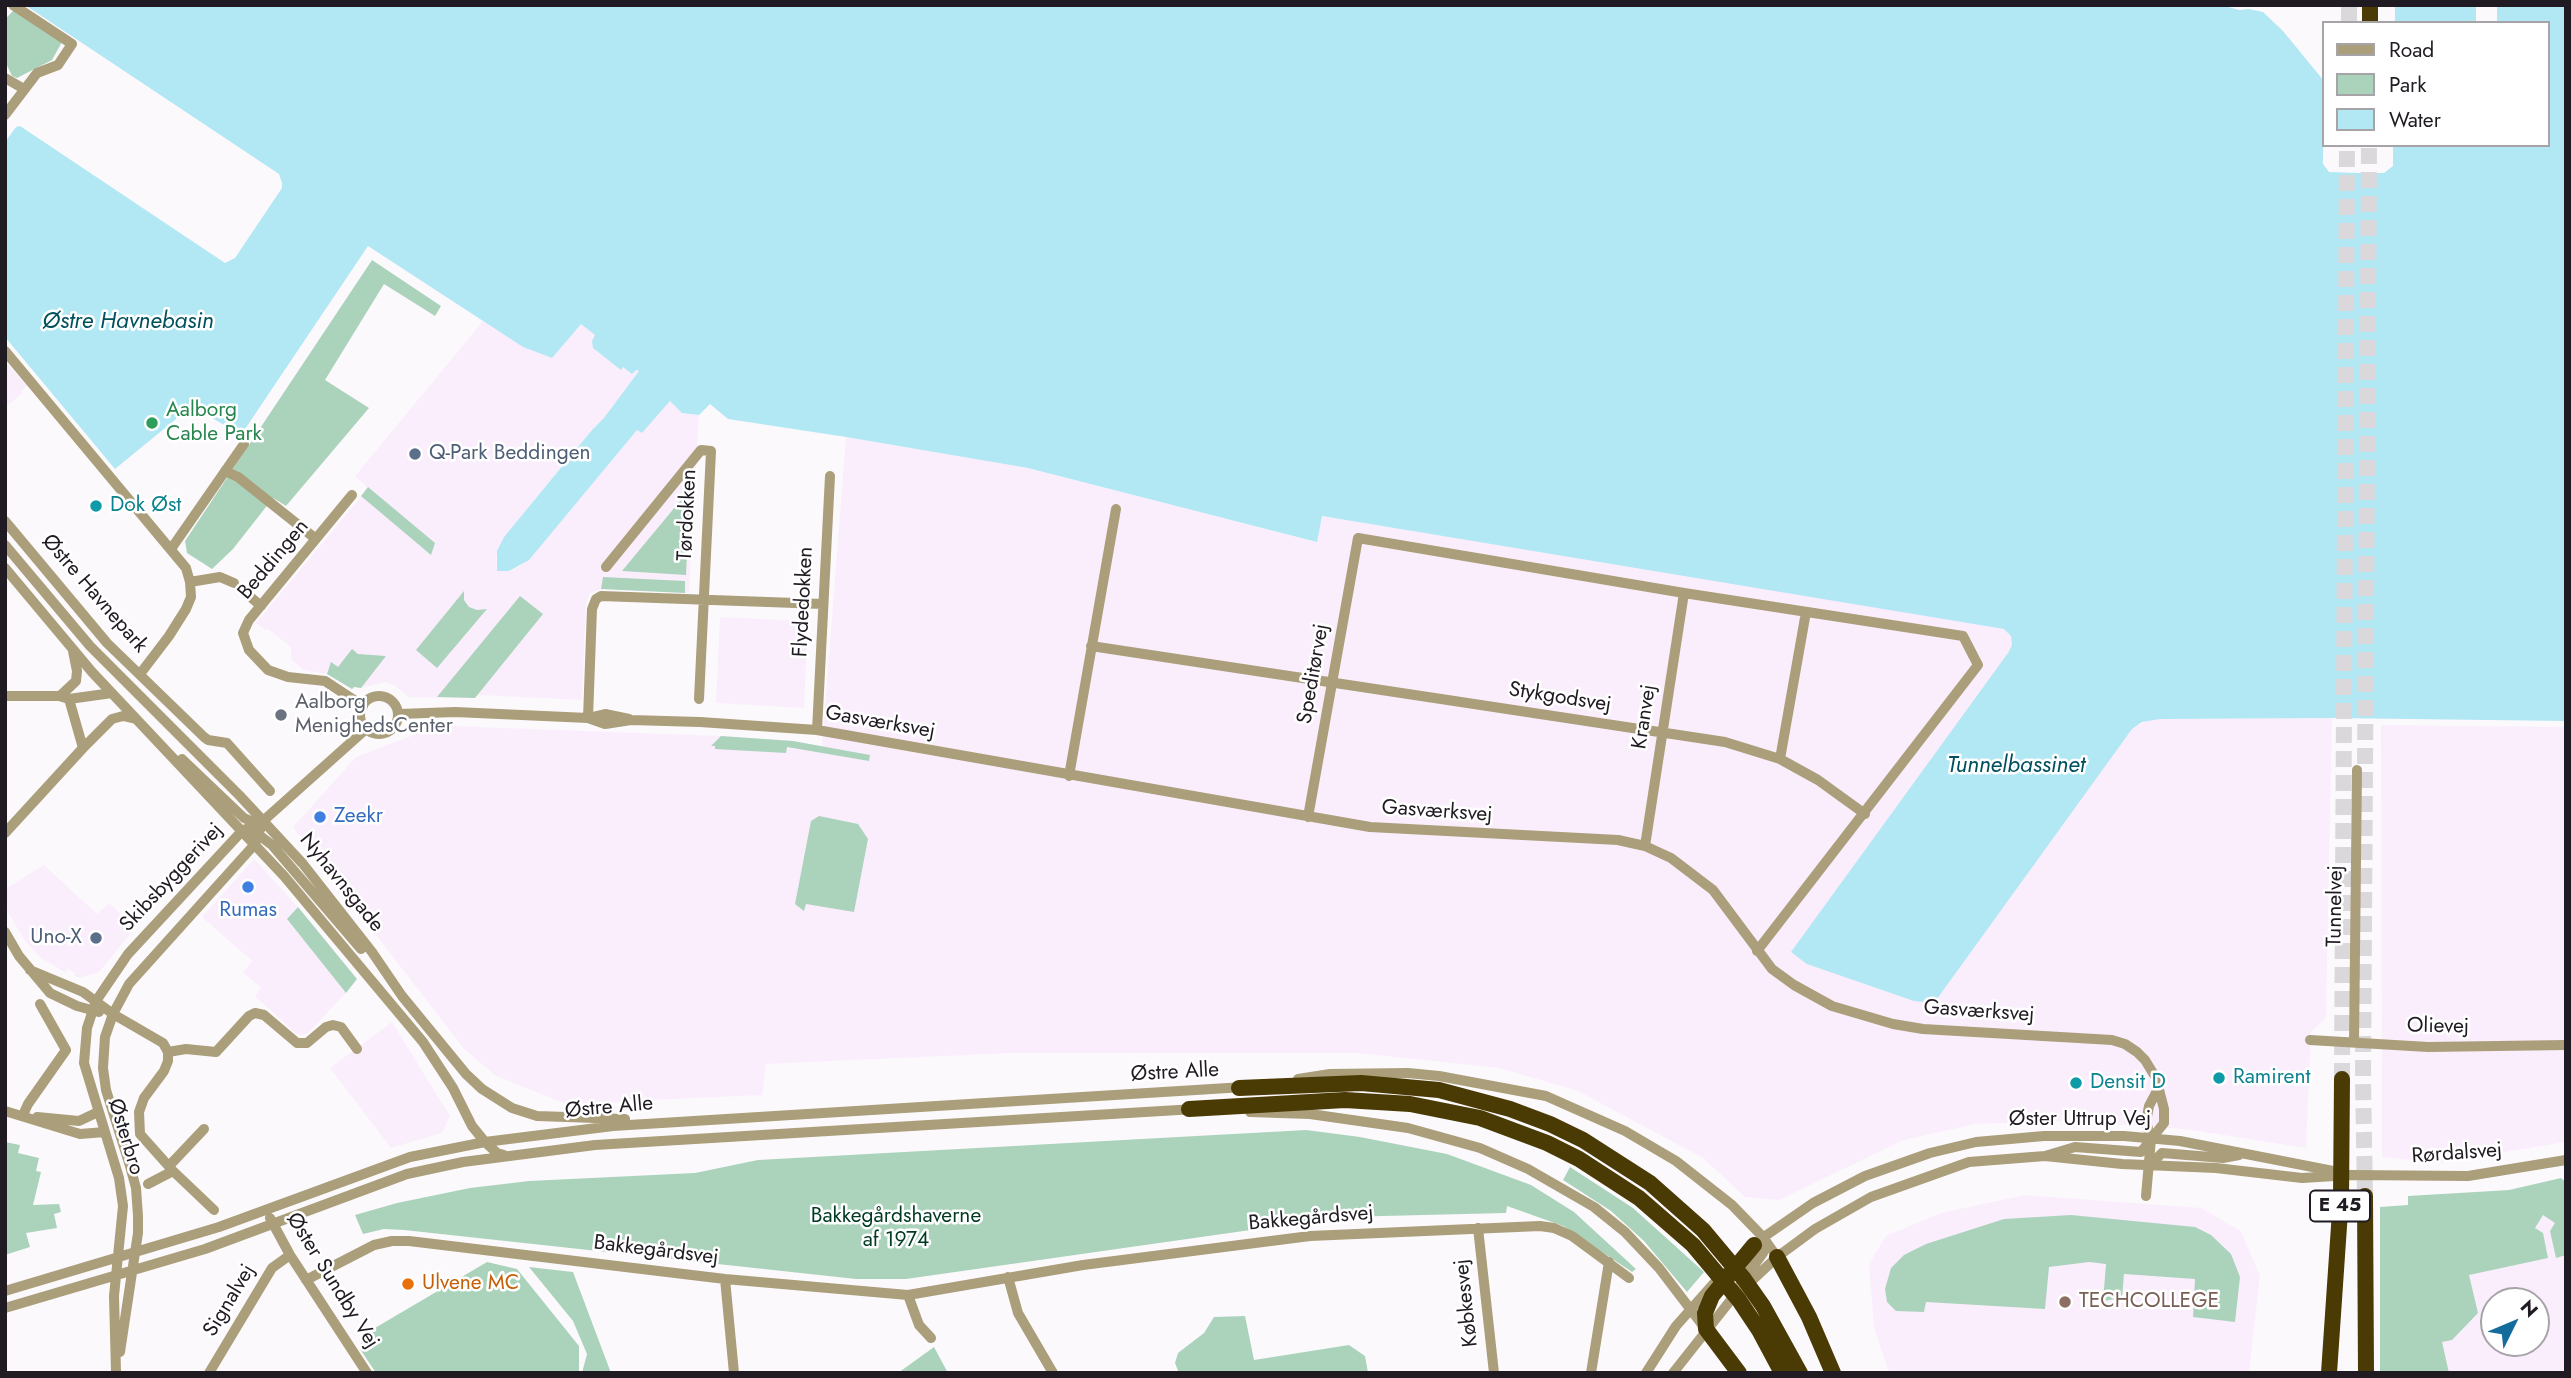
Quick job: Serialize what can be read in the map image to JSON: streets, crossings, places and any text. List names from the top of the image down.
{
  "streets": {
    "highway": ["E 45"],
    "street": [
      "Tørdokken",
      "Beddingen",
      "Østre Havnepark",
      "Flydedokken",
      "Speditørvej",
      "Stykgodsvej",
      "Kranvej",
      "Gasværksvej",
      "Skibsbyggerivej",
      "Nyhavnsgade",
      "Tunnelvej",
      "Olievej",
      "Østre Alle",
      "Øster Uttrup Vej",
      "Østerbro",
      "Rørdalsvej",
      "Bakkegårdsvej",
      "Øster Sundby Vej",
      "Signalvej",
      "Købkesvej"
    ]
  },
  "crossings": [
    ["Beddingen", "Gasværksvej"],
    ["Flydedokken", "Gasværksvej"],
    ["Speditørvej", "Stykgodsvej"],
    ["Speditørvej", "Kranvej"],
    ["Speditørvej", "Gasværksvej"],
    ["Stykgodsvej", "Kranvej"],
    ["Kranvej", "Gasværksvej"],
    ["Gasværksvej", "Øster Uttrup Vej"],
    ["Skibsbyggerivej", "Nyhavnsgade"],
    ["Skibsbyggerivej", "Østerbro"],
    ["Nyhavnsgade", "Østre Alle"],
    ["Tunnelvej", "Olievej"],
    ["Østre Alle", "Øster Uttrup Vej"],
    ["Østre Alle", "Østerbro"],
    ["Østre Alle", "Øster Sundby Vej"],
    ["Øster Uttrup Vej", "Rørdalsvej"],
    ["Bakkegårdsvej", "Øster Sundby Vej"],
    ["Bakkegårdsvej", "Købkesvej"],
    ["Øster Sundby Vej", "Signalvej"]
  ],
  "water": ["Østre Havnebasin", "Tunnelbassinet"],
  "parks": ["Bakkegårdshaverne af 1974"],
  "places": [
    "Aalborg Cable Park",
    "Q-Park Beddingen",
    "Dok Øst",
    "Aalborg MenighedsCenter",
    "Zeekr",
    "Rumas",
    "Uno-X",
    "Ramirent",
    "Densit D",
    "Ulvene MC",
    "TECHCOLLEGE"
  ],
  "legend": ["Road", "Park", "Water"],
  "north": "top right"
}
